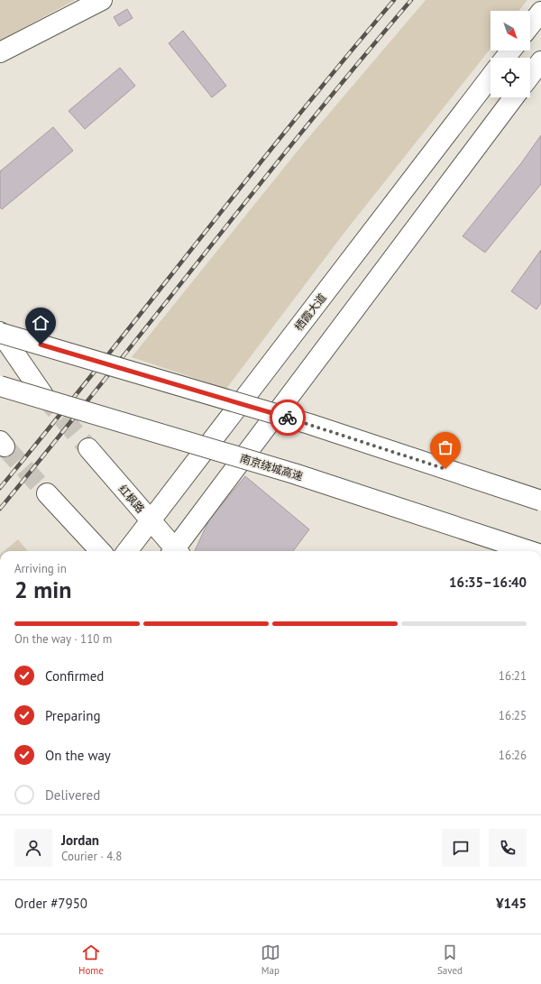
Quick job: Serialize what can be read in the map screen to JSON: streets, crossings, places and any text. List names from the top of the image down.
{
  "streets": {
    "main road": ["栖霞大道", "南京绕城高速", "红枫路"]
  },
  "crossings": [
    ["栖霞大道", "红枫路"]
  ],
  "north": "bottom right",
  "page": {
    "heading": ["2 min", "Arriving in", "16:35–16:40"],
    "panel": [
      "Jordan",
      "Courier · 4.8",
      "Order #7950",
      "¥145"
    ],
    "bar": "On the way · 110 m",
    "list": [
      ["Confirmed", "16:21"],
      ["Preparing", "16:25"],
      ["On the way", "16:26"],
      "Delivered"
    ],
    "tabs": ["Home", "Map", "Saved"]
  }
}
